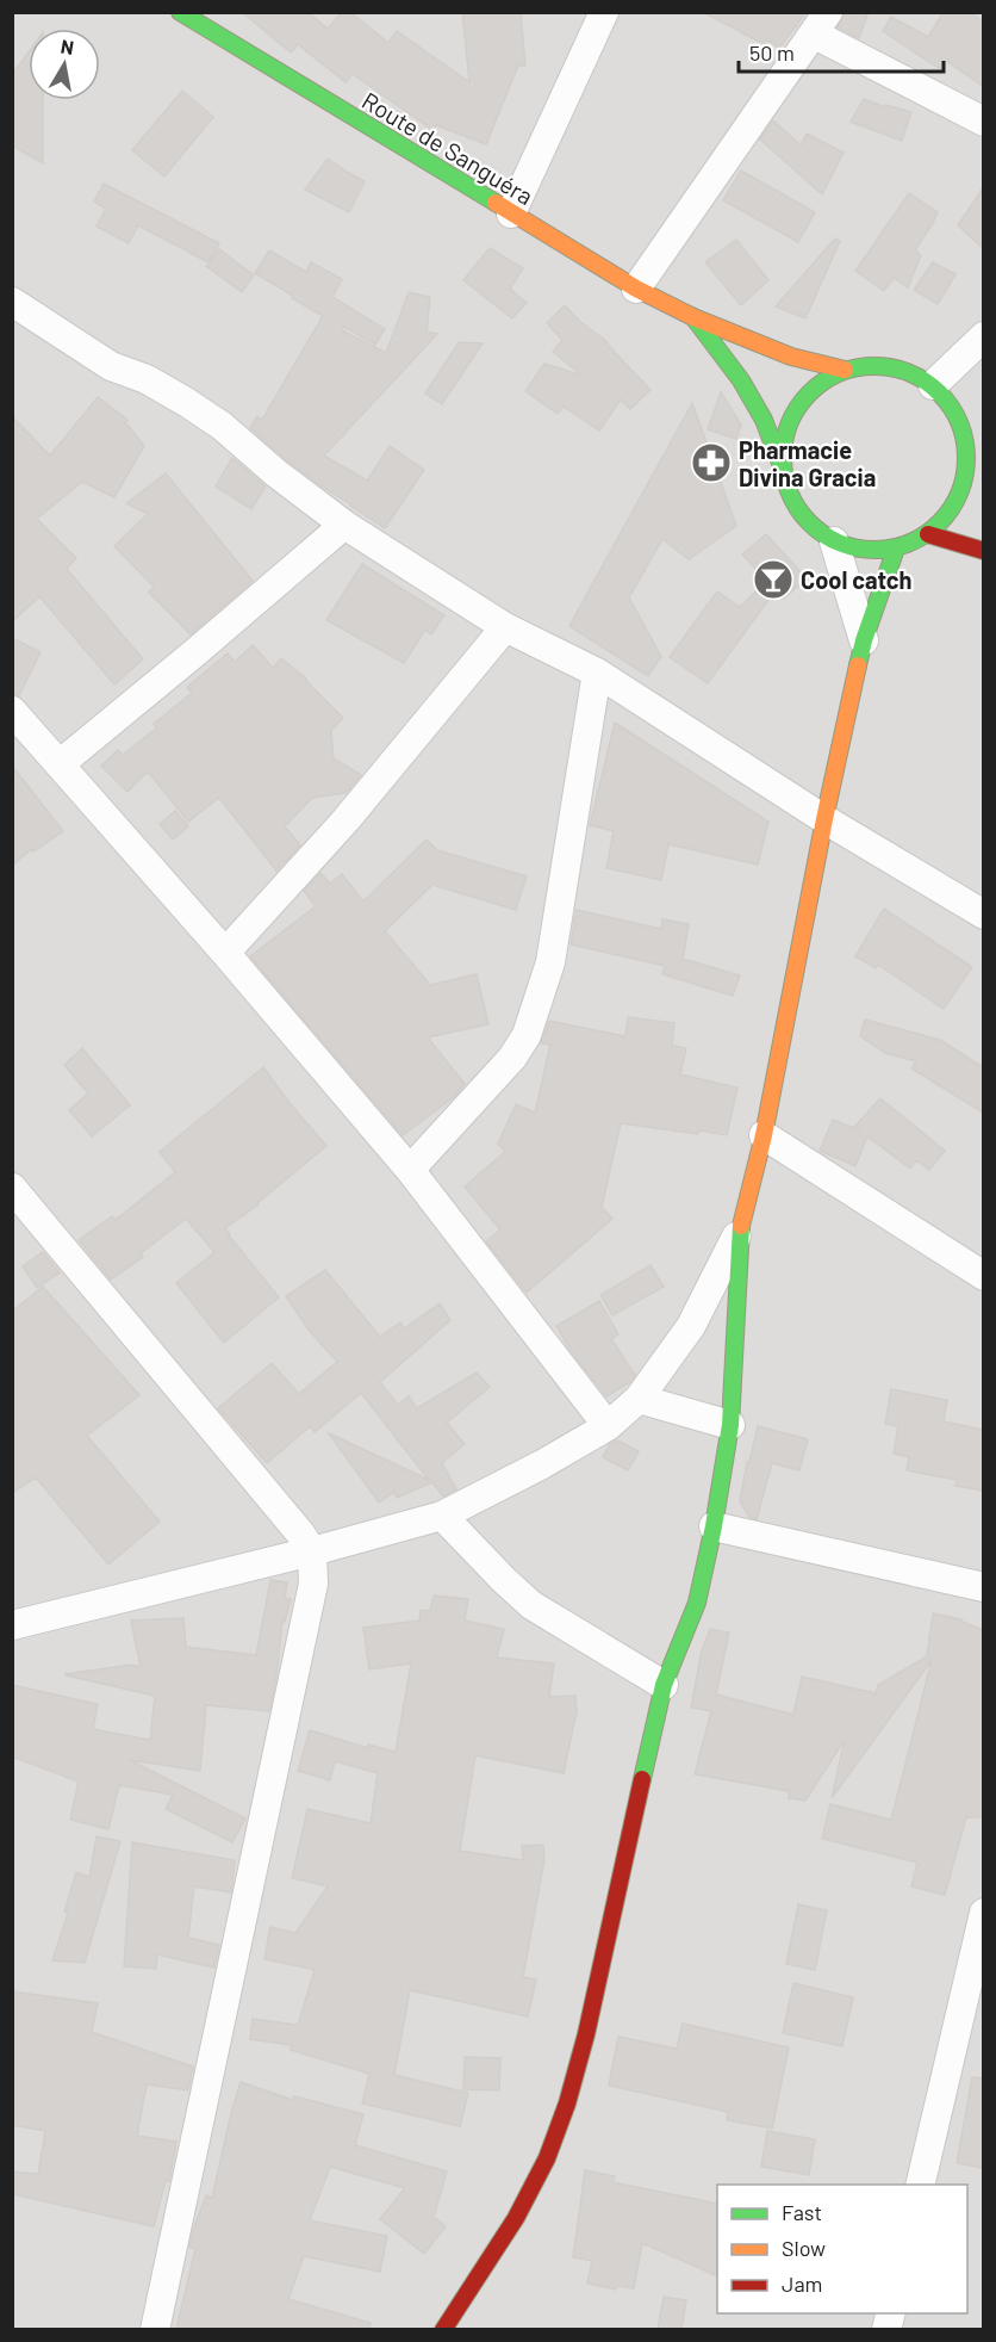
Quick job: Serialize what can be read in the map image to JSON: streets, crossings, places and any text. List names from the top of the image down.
{
  "streets": {
    "street": ["Route de Sanguéra"]
  },
  "places": {
    "pharmacy": ["Pharmacie Divina Gracia"],
    "bar": ["Cool catch"]
  },
  "legend": ["Fast", "Slow", "Jam"],
  "scale_bar": "50 m",
  "north": "top"
}
